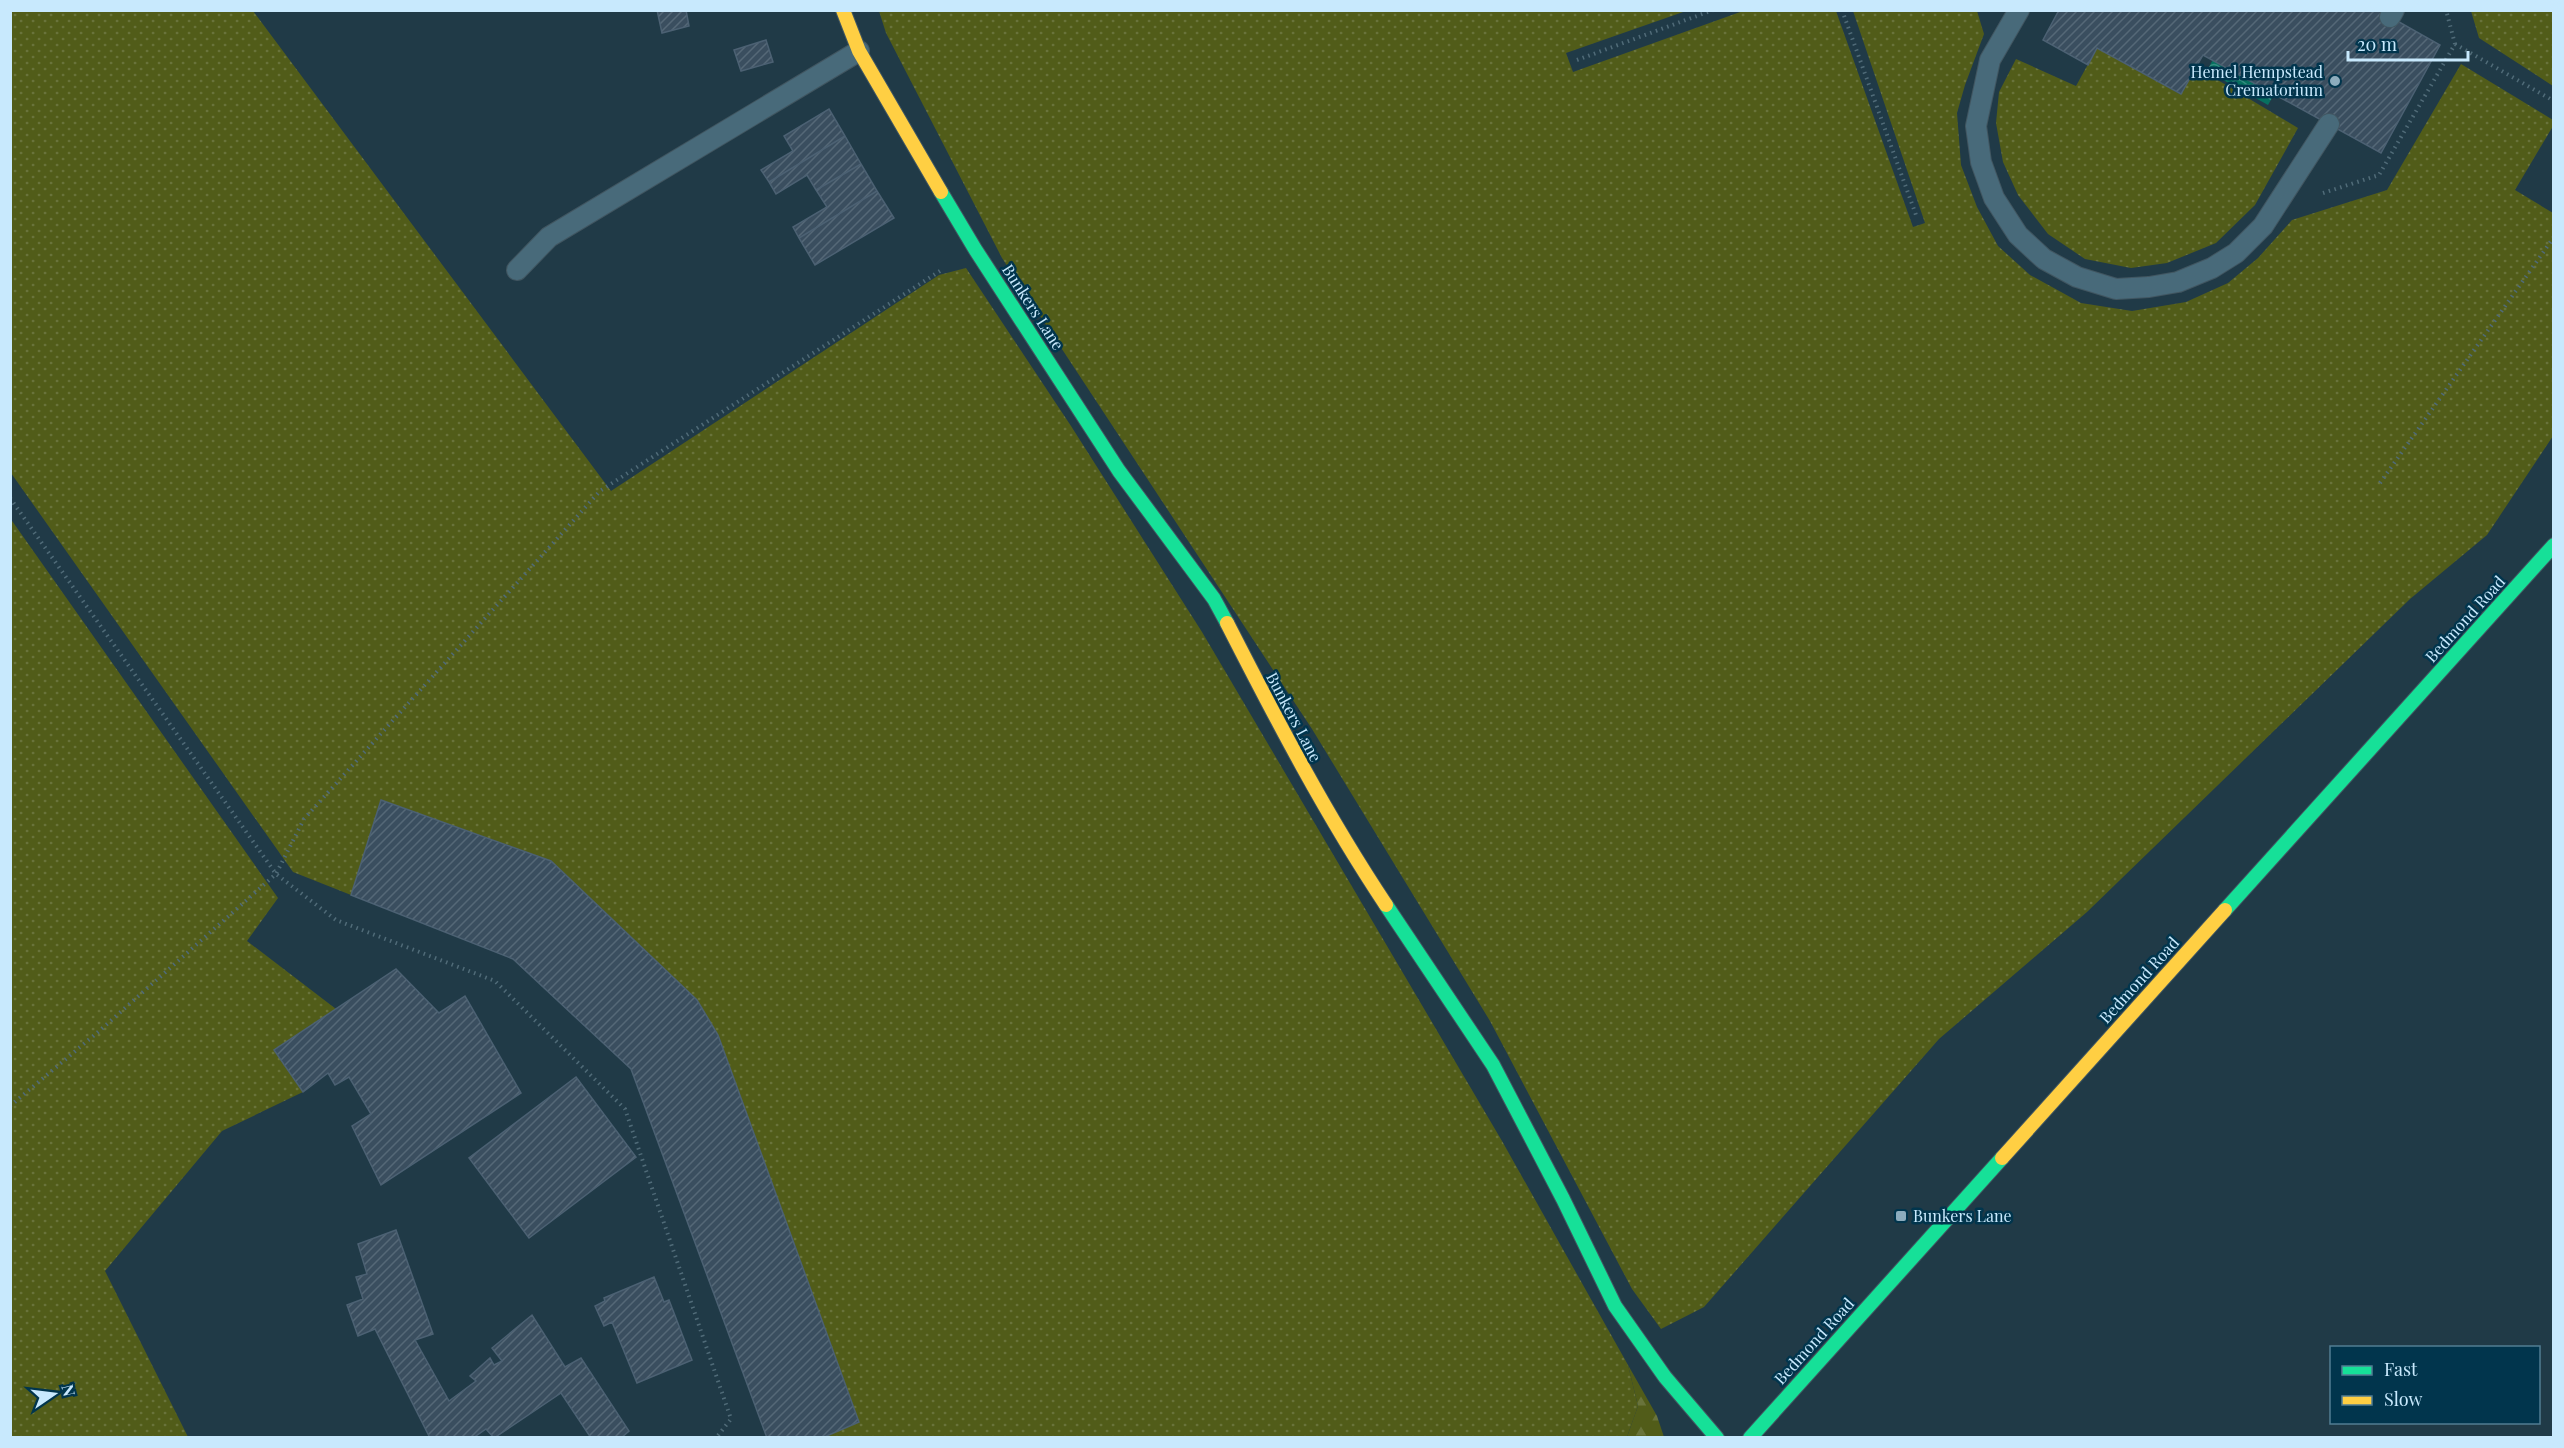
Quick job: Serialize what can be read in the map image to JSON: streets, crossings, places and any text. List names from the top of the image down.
{
  "streets": {
    "street": ["Bunkers Lane", "Bedmond Road"]
  },
  "places": {
    "other": ["Hemel Hempstead Crematorium"],
    "transit": ["Bunkers Lane"]
  },
  "legend": ["Fast", "Slow"],
  "scale_bar": "20 m",
  "north": "right"
}
